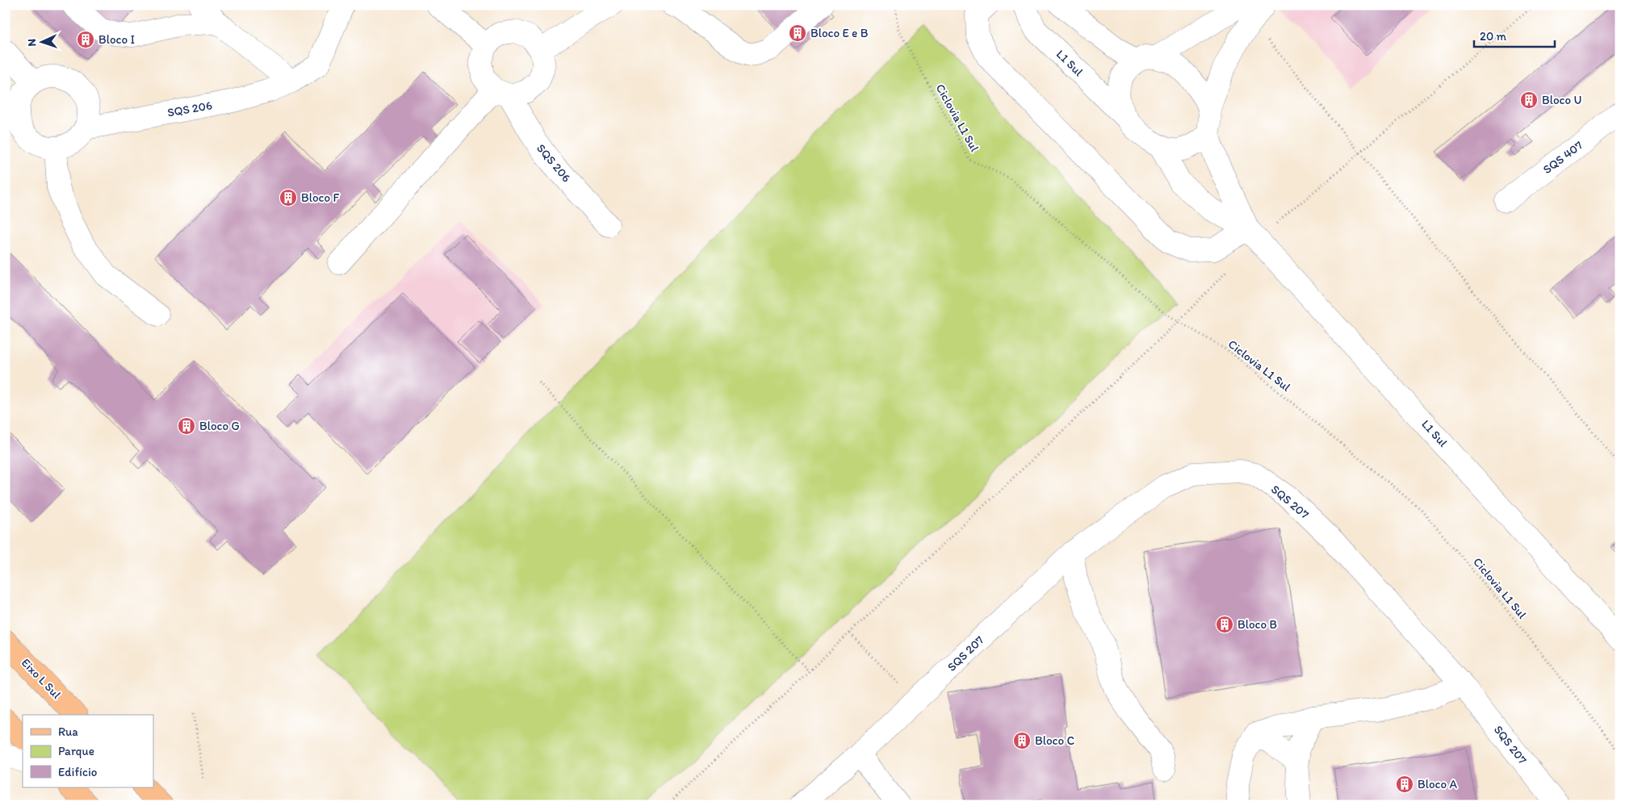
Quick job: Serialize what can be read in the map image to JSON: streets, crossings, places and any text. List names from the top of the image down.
{
  "streets": {
    "main road": ["Eixo L Sul"],
    "street": [
      "L1 Sul",
      "SQS 206",
      "SQS 407",
      "SQS 207"
    ],
    "path": ["Ciclovia L1 Sul"]
  },
  "places": {
    "building": [
      "Bloco E e B",
      "Bloco I",
      "Bloco U",
      "Bloco F",
      "Bloco G",
      "Bloco B",
      "Bloco C",
      "Bloco A"
    ]
  },
  "legend": ["Rua", "Parque", "Edifício"],
  "scale_bar": "20 m",
  "north": "left"
}
